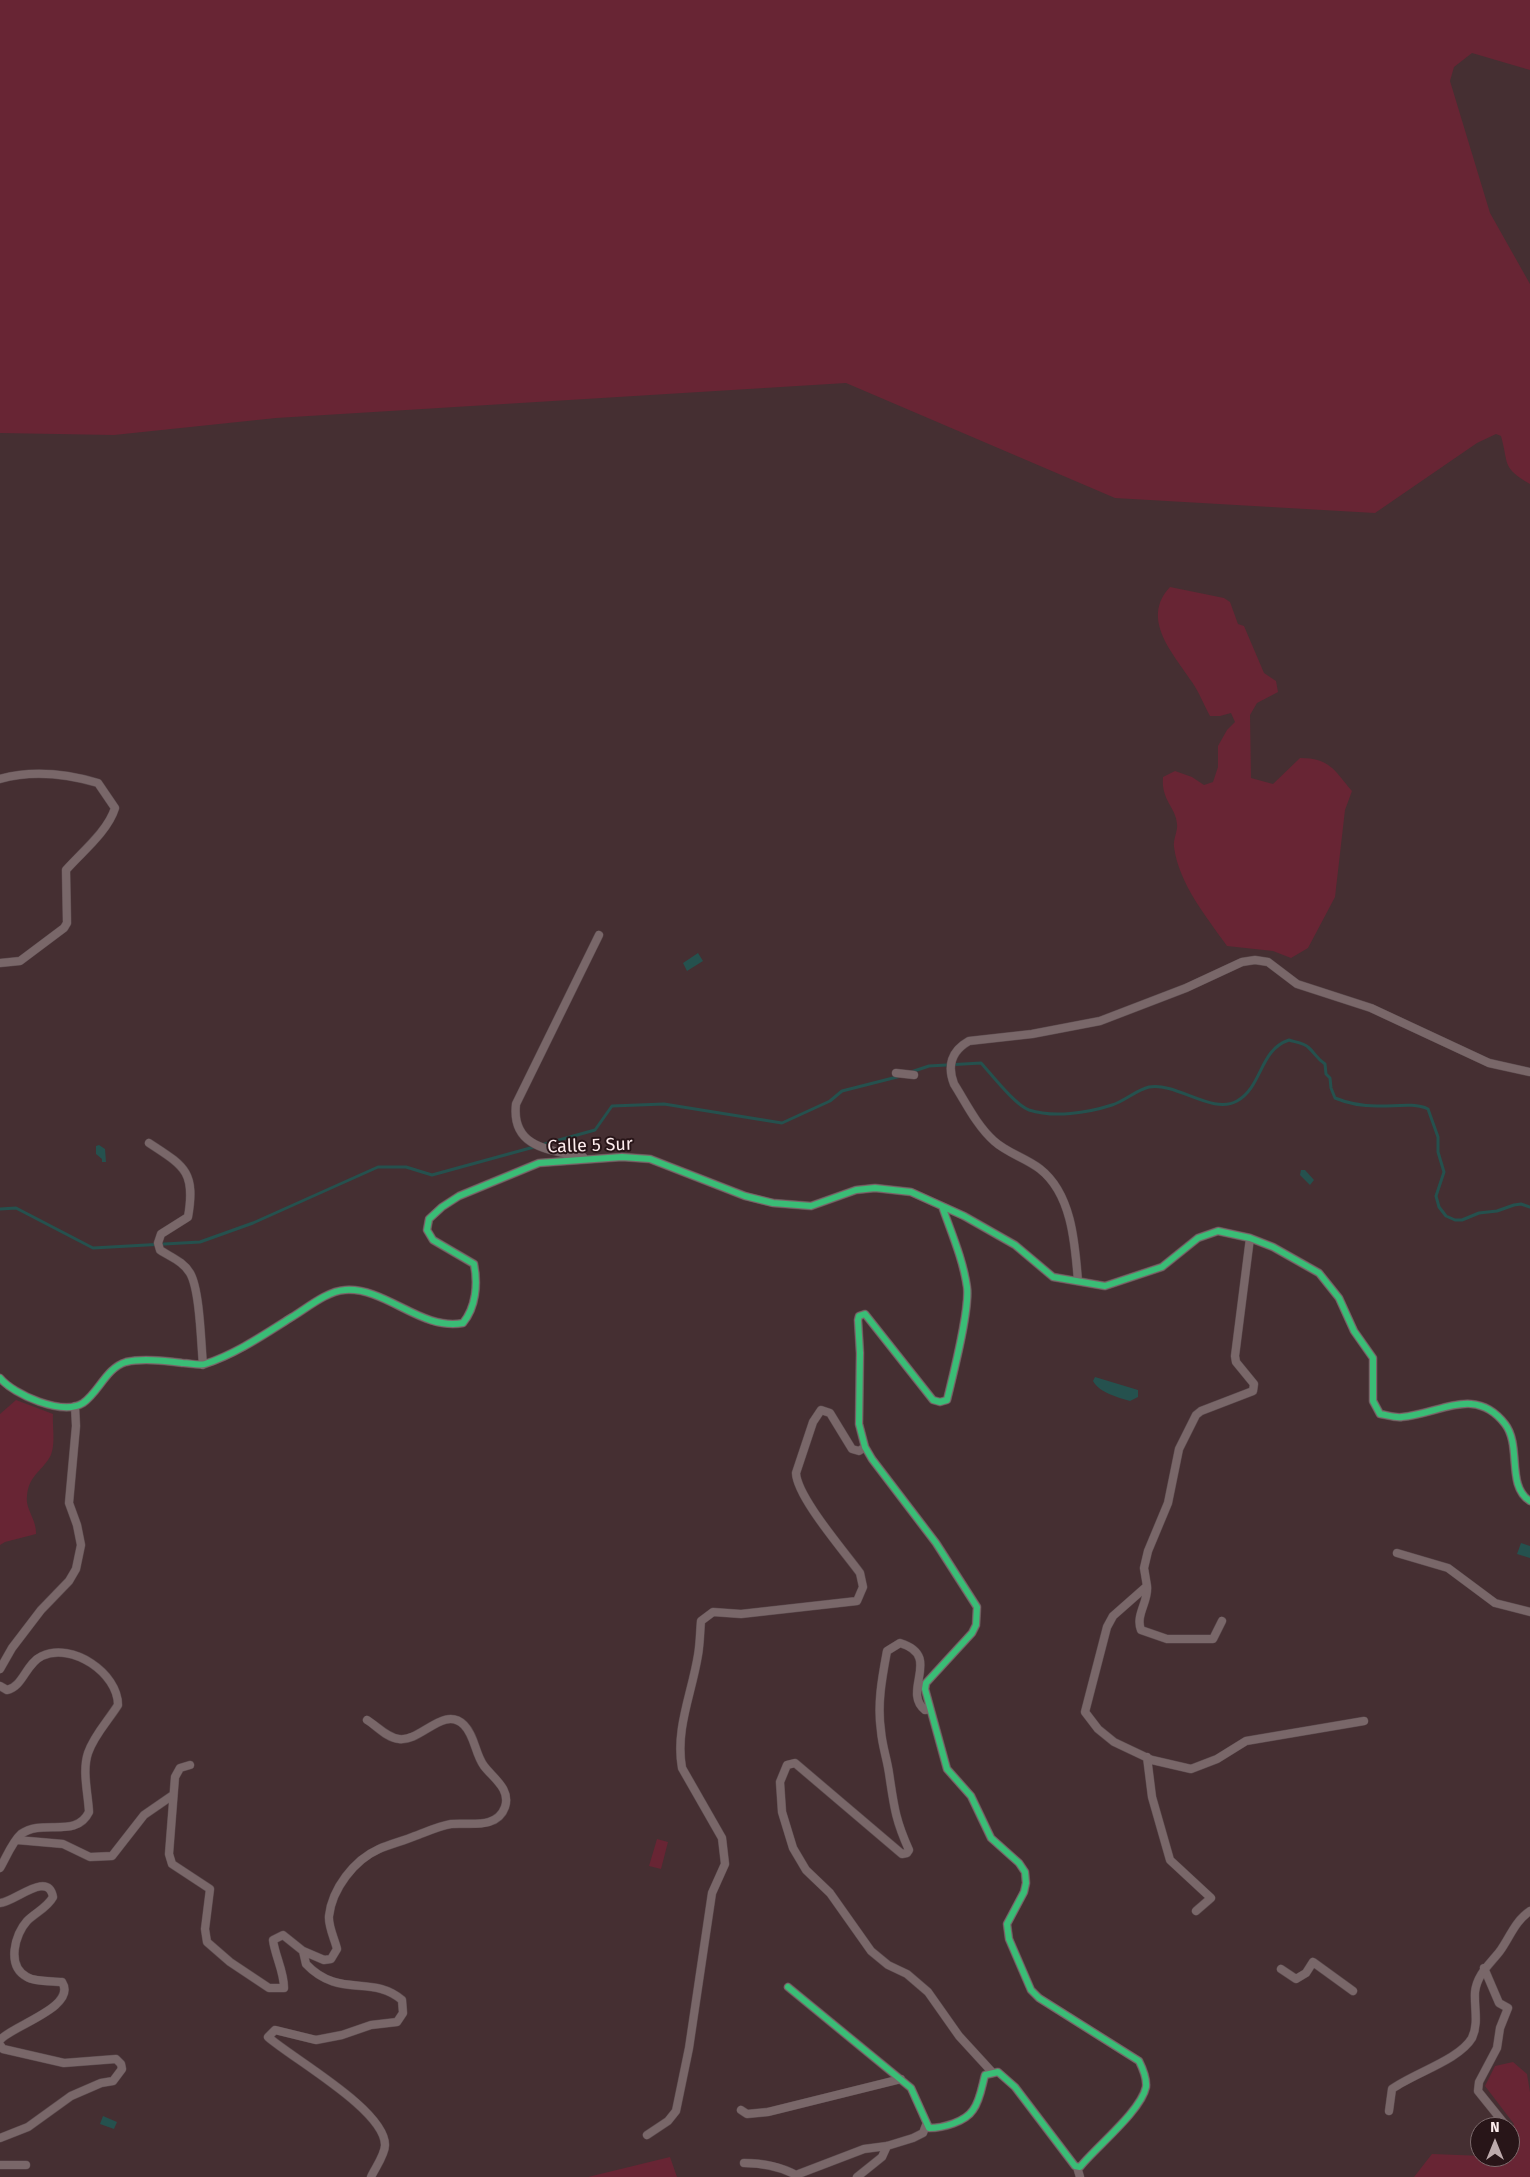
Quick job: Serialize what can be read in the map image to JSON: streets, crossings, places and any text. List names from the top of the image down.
{
  "streets": {
    "street": ["Calle 5 Sur"]
  },
  "north": "top"
}
